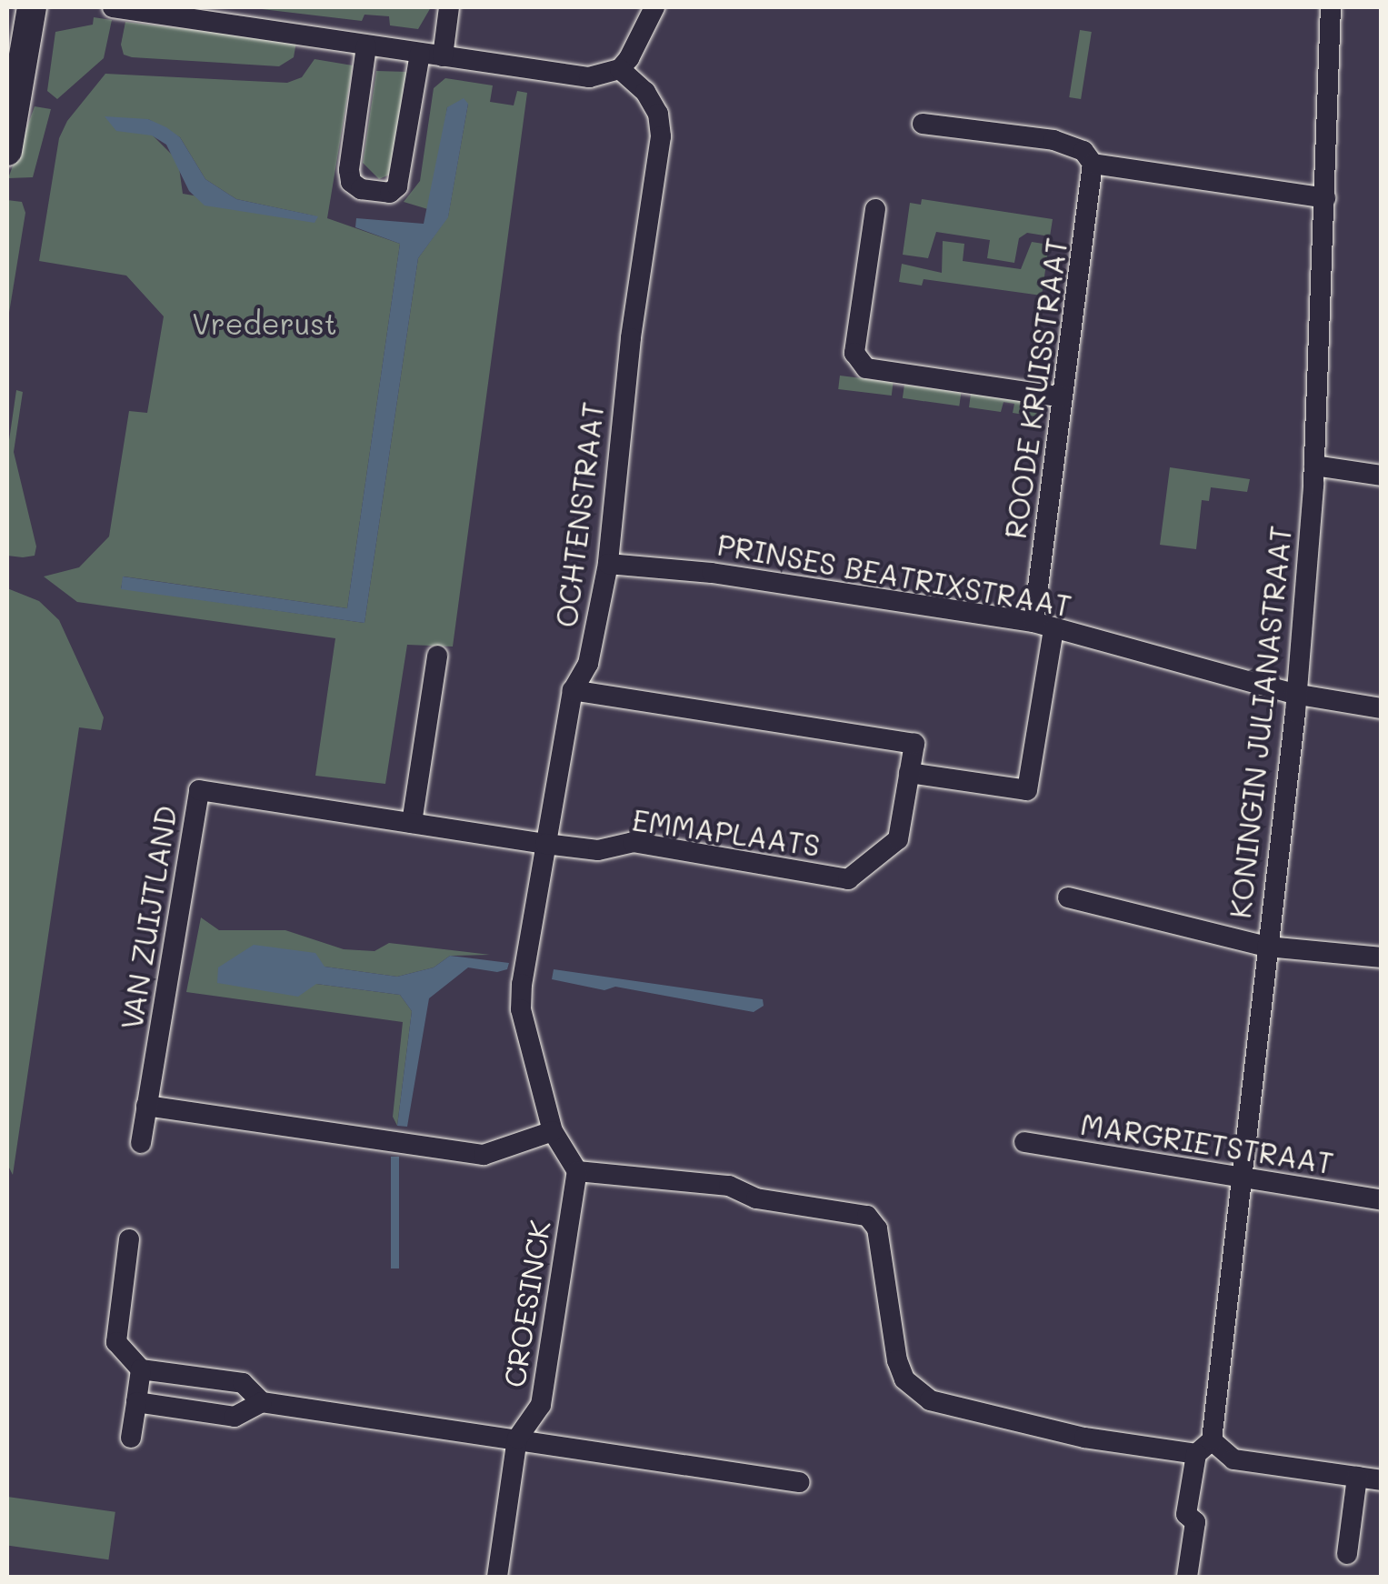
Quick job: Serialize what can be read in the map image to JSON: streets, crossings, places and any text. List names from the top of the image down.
{
  "streets": {
    "street": [
      "ROODE KRUISSTRAAT",
      "OCHTENSTRAAT",
      "PRINSES BEATRIXSTRAAT",
      "KONINGIN JULIANASTRAAT",
      "EMMAPLAATS",
      "VAN ZUIJTLAND",
      "MARGRIETSTRAAT",
      "CROESINCK"
    ]
  },
  "crossings": [
    ["ROODE KRUISSTRAAT", "PRINSES BEATRIXSTRAAT"],
    ["ROODE KRUISSTRAAT", "EMMAPLAATS"],
    ["OCHTENSTRAAT", "PRINSES BEATRIXSTRAAT"],
    ["OCHTENSTRAAT", "EMMAPLAATS"],
    ["OCHTENSTRAAT", "VAN ZUIJTLAND"],
    ["OCHTENSTRAAT", "CROESINCK"],
    ["PRINSES BEATRIXSTRAAT", "KONINGIN JULIANASTRAAT"],
    ["KONINGIN JULIANASTRAAT", "MARGRIETSTRAAT"],
    ["EMMAPLAATS", "VAN ZUIJTLAND"]
  ],
  "parks": ["Vrederust"]
}
